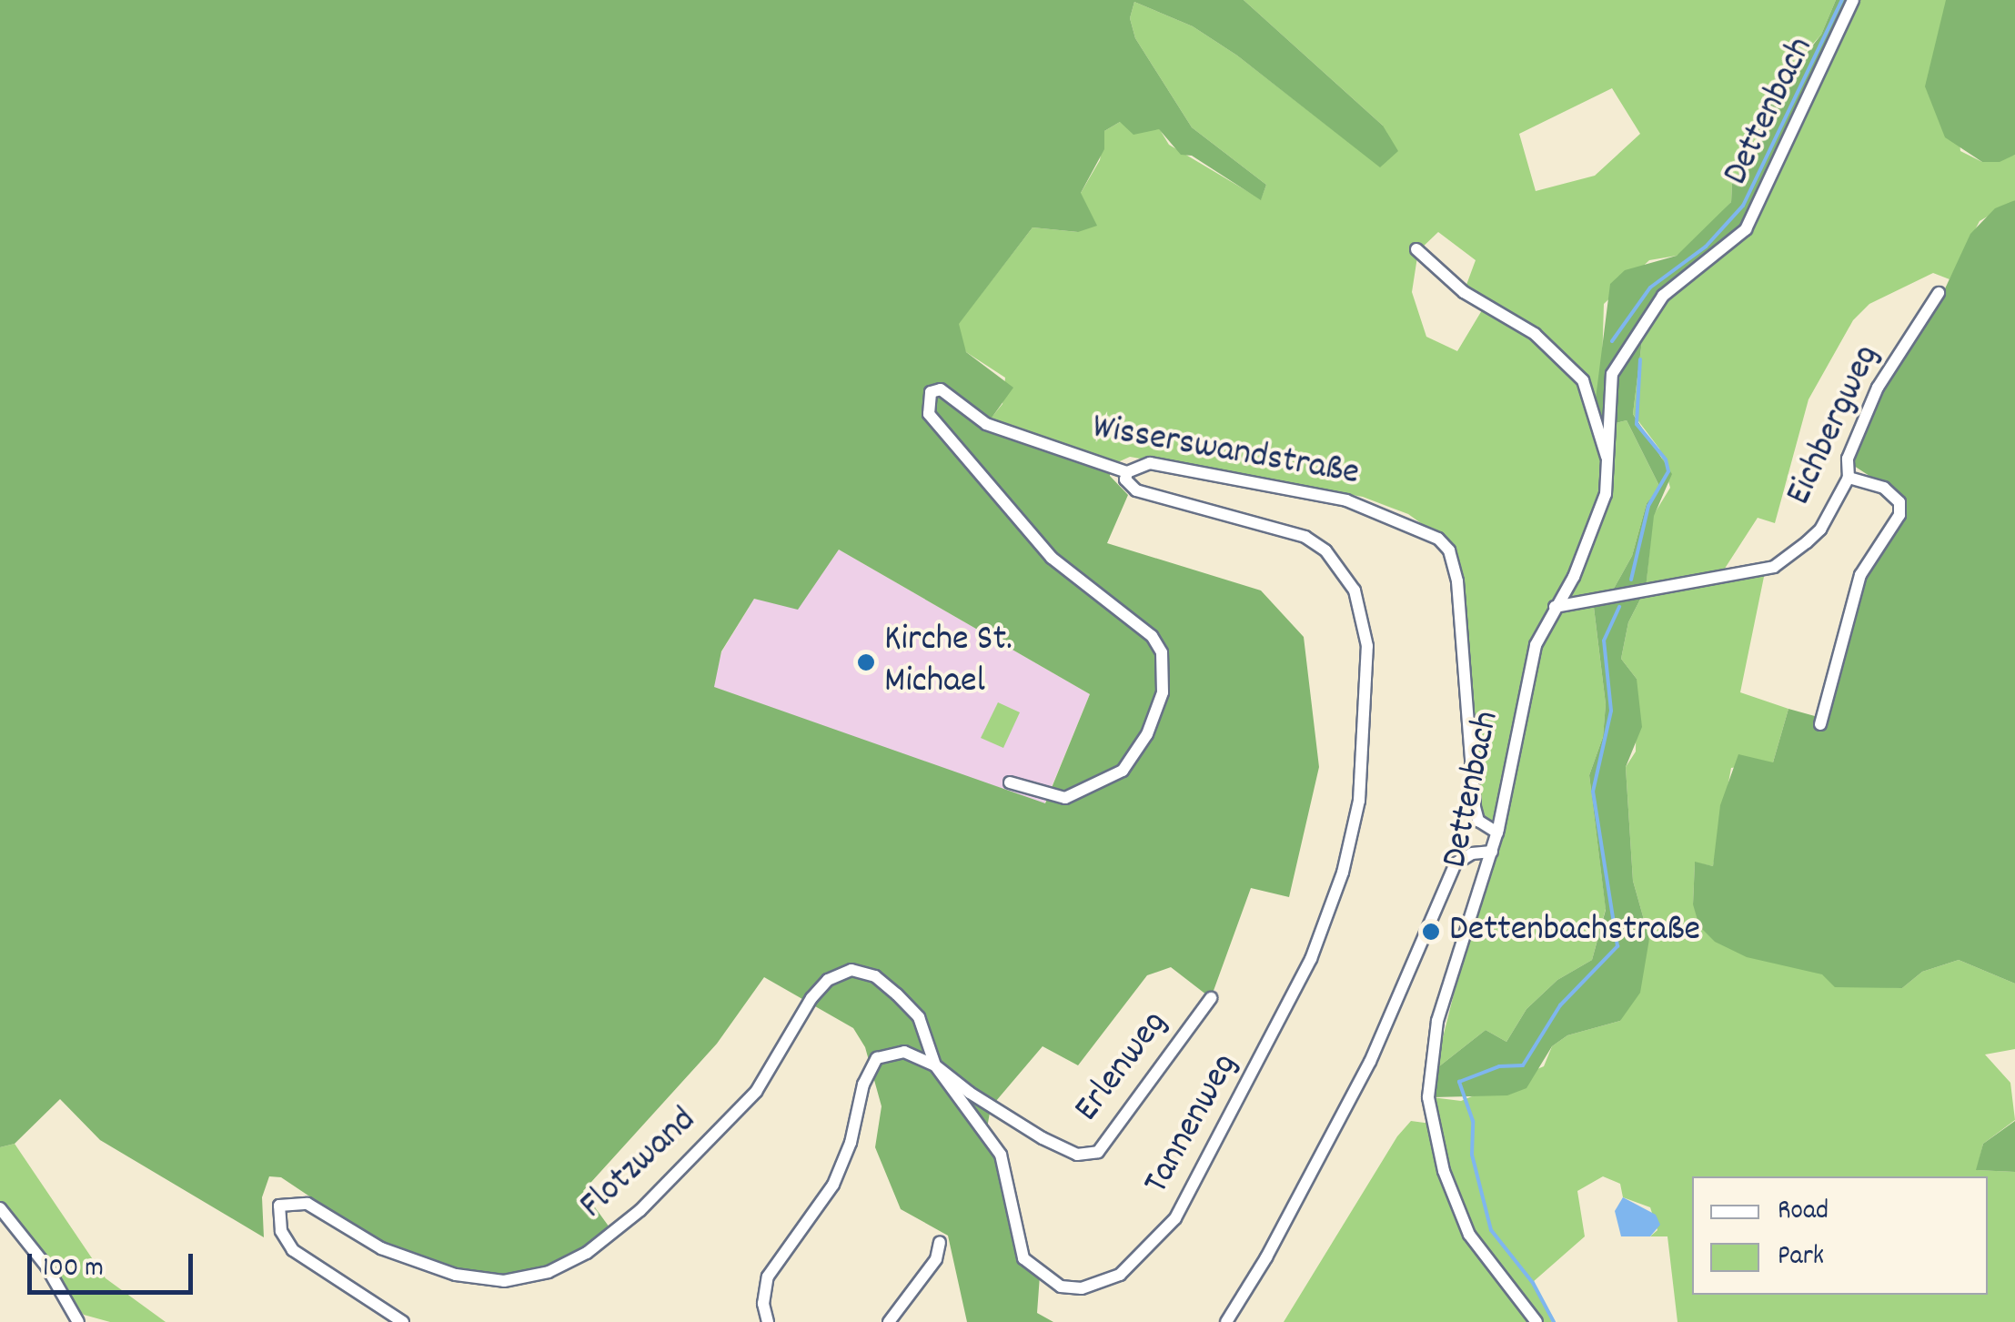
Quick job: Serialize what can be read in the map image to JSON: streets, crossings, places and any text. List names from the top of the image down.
{
  "streets": {
    "street": [
      "Dettenbach",
      "Eichbergweg",
      "Wisserswandstraße",
      "Erlenweg",
      "Tannenweg",
      "Flotzwand"
    ]
  },
  "crossings": [
    ["Dettenbach", "Eichbergweg"],
    ["Dettenbach", "Wisserswandstraße"],
    ["Wisserswandstraße", "Tannenweg"],
    ["Erlenweg", "Tannenweg"],
    ["Erlenweg", "Flotzwand"],
    ["Tannenweg", "Flotzwand"]
  ],
  "places": ["Kirche St. Michael", "Dettenbachstraße"],
  "legend": ["Road", "Park"],
  "scale_bar": "100 m"
}
